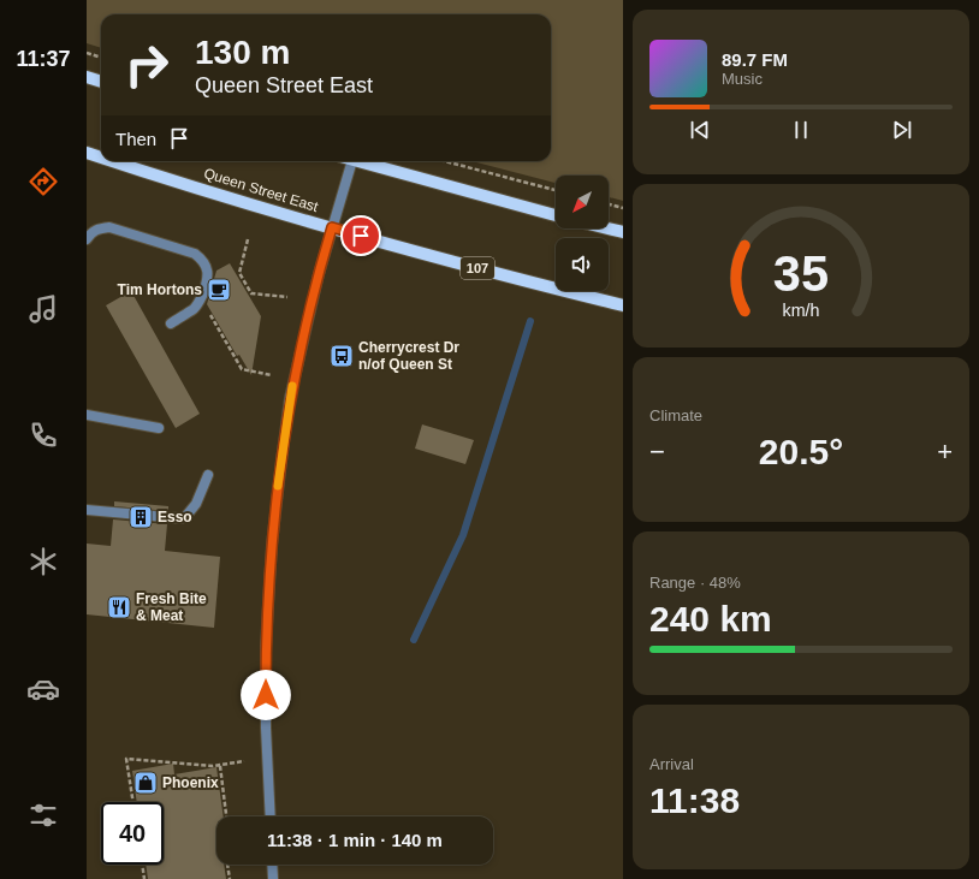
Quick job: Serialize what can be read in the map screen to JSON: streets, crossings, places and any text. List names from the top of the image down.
{
  "streets": {
    "main road": ["Queen Street East", "107"]
  },
  "places": {
    "cafe": ["Tim Hortons"],
    "bus stop": ["Cherrycrest Dr n/of Queen St"],
    "building": ["Esso"],
    "restaurant": ["Fresh Bite & Meat"],
    "shop": ["Phoenix"]
  },
  "north": "bottom left",
  "page": {
    "tabs": "11:37",
    "turn": ["130 m", "Queen Street East"],
    "song": ["89.7 FM", "Music"],
    "then": "Then",
    "tile": [
      "Climate",
      ["Range · 48%", "240 km"],
      ["Arrival", "11:38"]
    ],
    "heat": ["−", "20.5°", "+"],
    "limit": "40",
    "trip": "11:38 · 1 min · 140 m",
    "gauge": ["35", "km/h"]
  }
}
